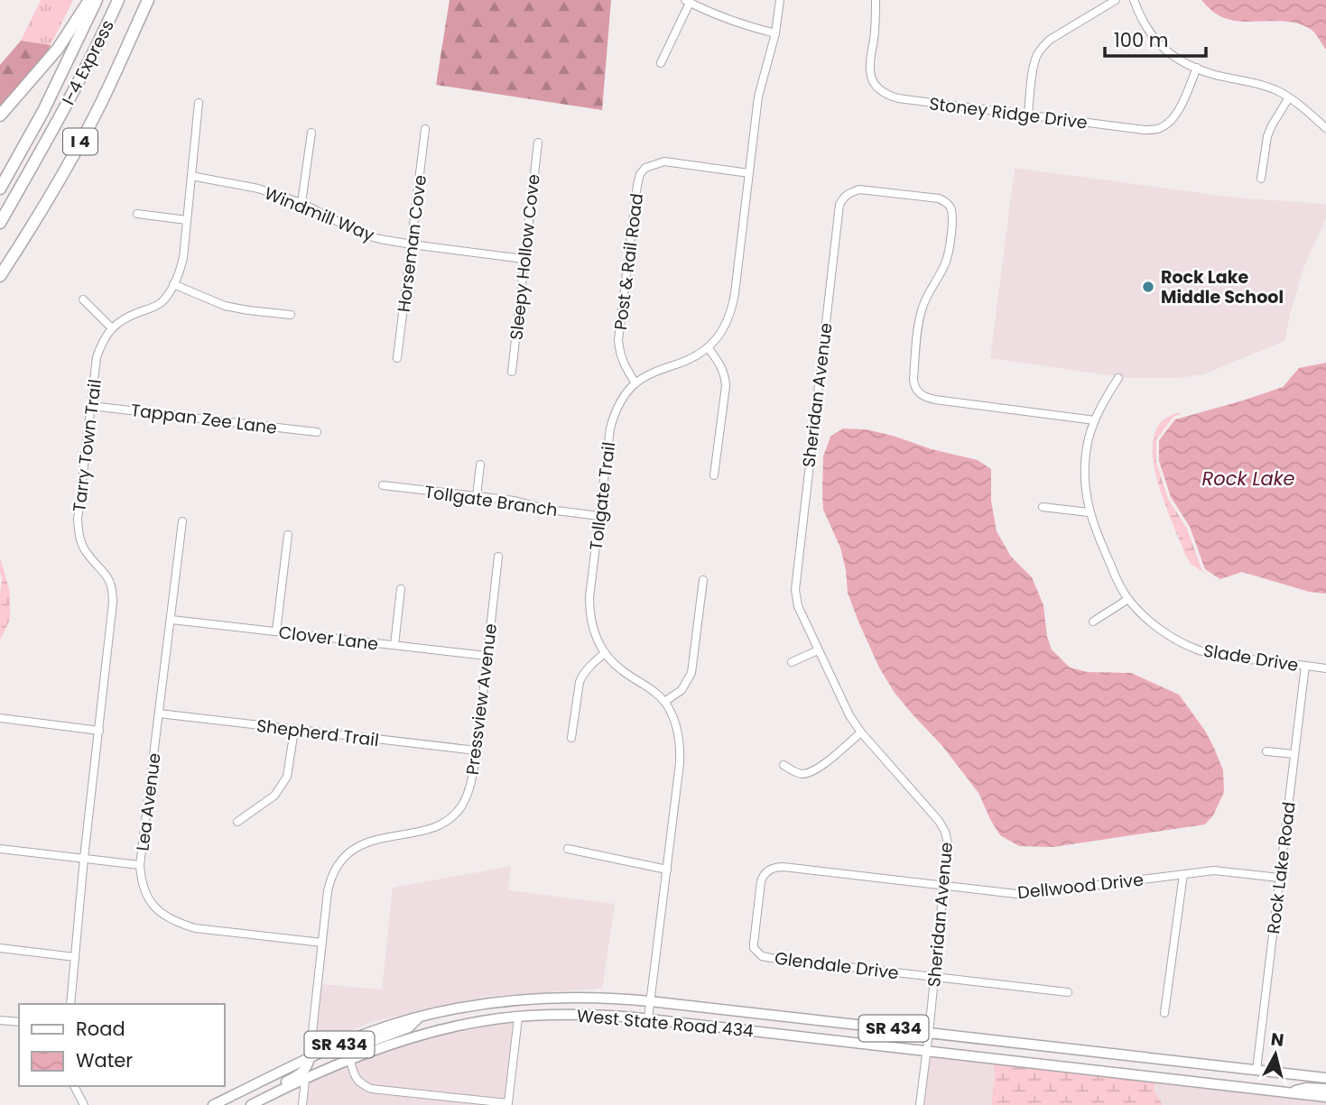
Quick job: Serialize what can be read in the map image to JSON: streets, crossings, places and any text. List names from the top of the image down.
{
  "streets": {
    "highway": ["I-4 Express", "I 4"],
    "main road": ["West State Road 434", "SR 434"],
    "street": [
      "Stoney Ridge Drive",
      "Windmill Way",
      "Horseman Cove",
      "Sleepy Hollow Cove",
      "Post & Rail Road",
      "Sheridan Avenue",
      "Tappan Zee Lane",
      "Tarry Town Trail",
      "Tollgate Trail",
      "Tollgate Branch",
      "Clover Lane",
      "Slade Drive",
      "Pressview Avenue",
      "Shepherd Trail",
      "Lea Avenue",
      "Rock Lake Road",
      "Dellwood Drive",
      "Glendale Drive"
    ]
  },
  "crossings": [
    ["Windmill Way", "Horseman Cove"],
    ["Windmill Way", "Sleepy Hollow Cove"],
    ["Post & Rail Road", "Tollgate Trail"],
    ["Sheridan Avenue", "Slade Drive"],
    ["Sheridan Avenue", "Dellwood Drive"],
    ["Sheridan Avenue", "Glendale Drive"],
    ["Sheridan Avenue", "West State Road 434"],
    ["Sheridan Avenue", "SR 434"],
    ["Tappan Zee Lane", "Tarry Town Trail"],
    ["Tollgate Trail", "Tollgate Branch"],
    ["Tollgate Trail", "West State Road 434"],
    ["Tollgate Trail", "SR 434"],
    ["Clover Lane", "Pressview Avenue"],
    ["Clover Lane", "Lea Avenue"],
    ["Slade Drive", "Rock Lake Road"],
    ["Pressview Avenue", "Shepherd Trail"],
    ["Pressview Avenue", "Lea Avenue"],
    ["Pressview Avenue", "SR 434"],
    ["Shepherd Trail", "Lea Avenue"],
    ["Rock Lake Road", "Dellwood Drive"],
    ["Rock Lake Road", "SR 434"],
    ["Dellwood Drive", "Glendale Drive"],
    ["West State Road 434", "SR 434"]
  ],
  "water": ["Rock Lake"],
  "places": ["Rock Lake Middle School"],
  "legend": ["Road", "Water"],
  "scale_bar": "100 m",
  "north": "top"
}
